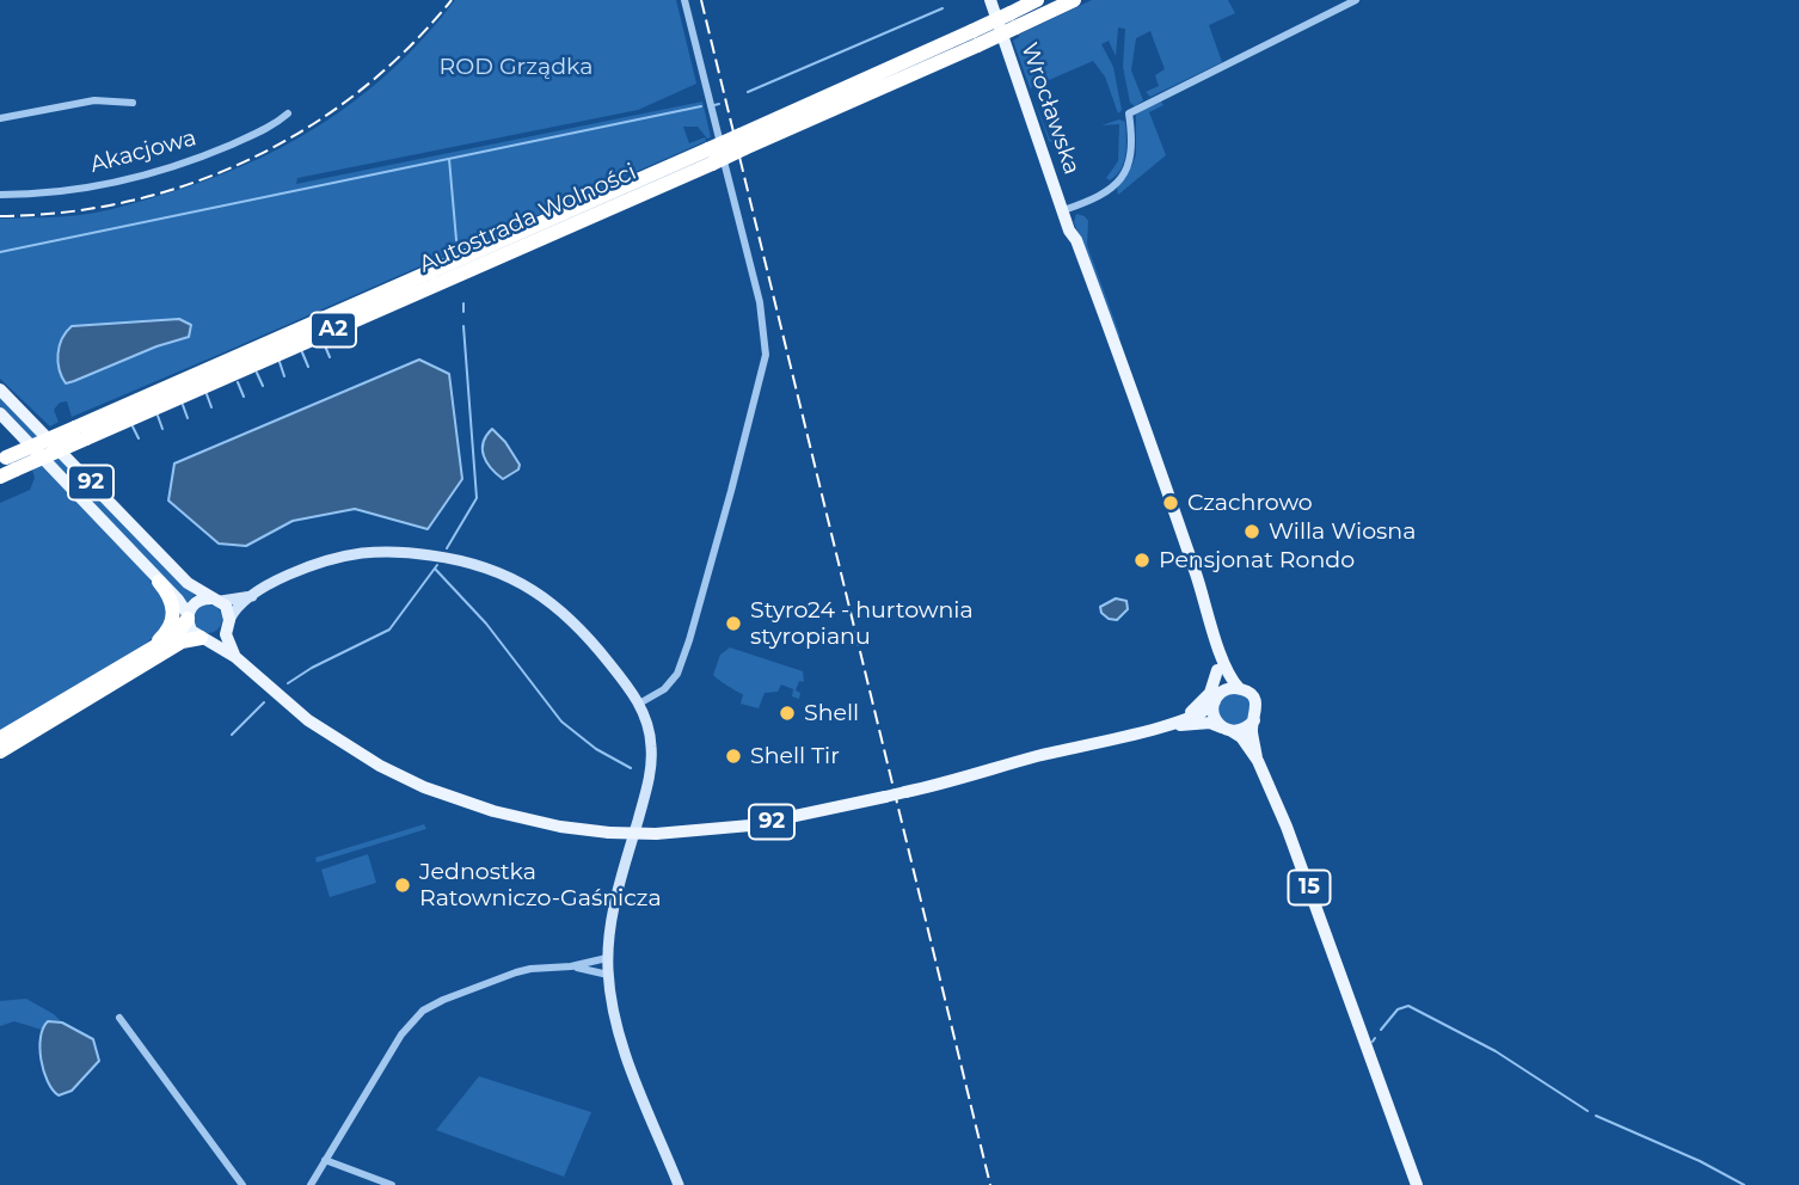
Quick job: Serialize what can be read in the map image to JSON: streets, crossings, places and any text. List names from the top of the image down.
{
  "streets": {
    "highway": ["Autostrada Wolności", "A2"],
    "main road": ["Wrocławska", "92", "15"],
    "street": ["Akacjowa"]
  },
  "crossings": [
    ["Wrocławska", "92"],
    ["Wrocławska", "15"],
    ["92", "15"]
  ],
  "parks": ["ROD Grządka"],
  "places": [
    "Czachrowo",
    "Willa Wiosna",
    "Pensjonat Rondo",
    "Styro24 - hurtownia styropianu",
    "Shell",
    "Shell Tir",
    "Jednostka Ratowniczo-Gaśnicza"
  ]
}
